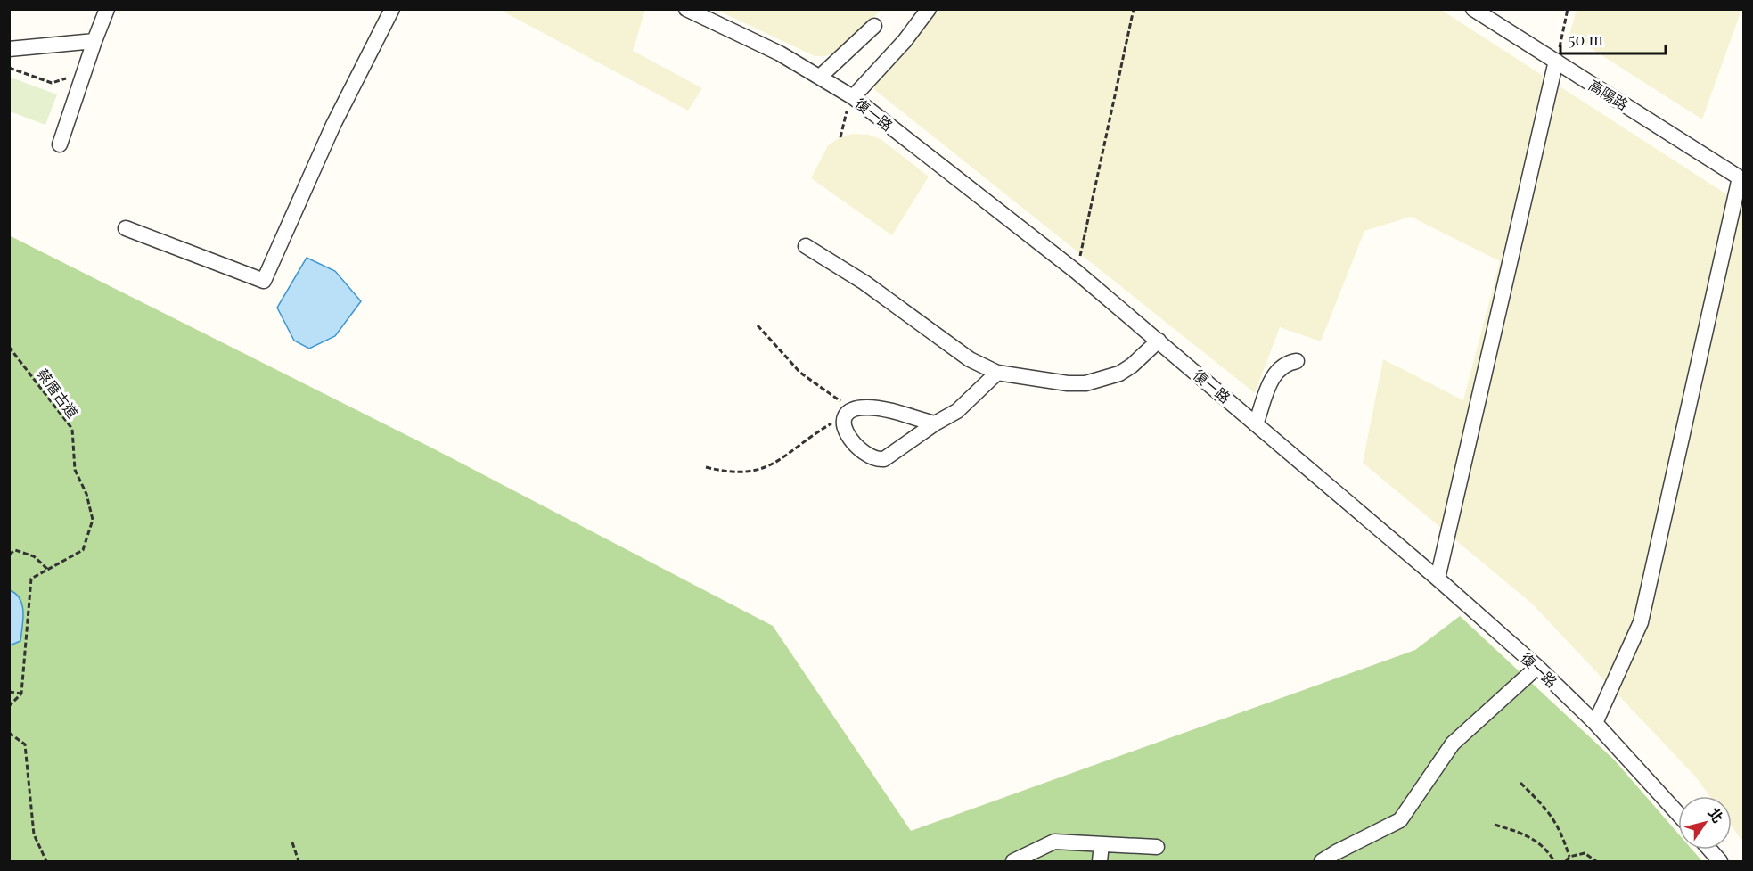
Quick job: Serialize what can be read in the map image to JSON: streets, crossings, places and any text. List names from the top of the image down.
{
  "streets": {
    "street": ["高陽路", "復一路"],
    "path": ["蔡厝古道"]
  },
  "scale_bar": "50 m",
  "north": "top right"
}
